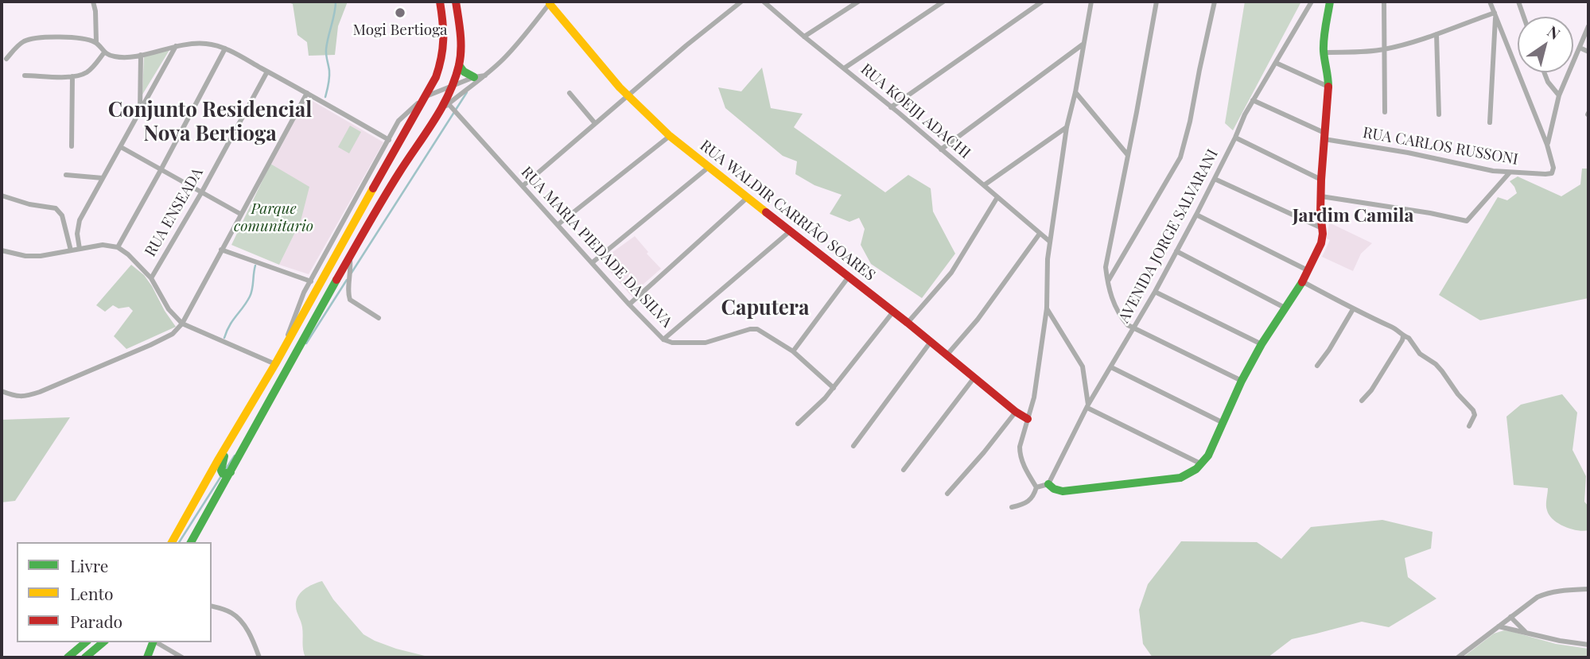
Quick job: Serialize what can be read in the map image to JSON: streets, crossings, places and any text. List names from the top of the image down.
{
  "streets": {
    "main road": ["RUA WALDIR CARRIÃO SOARES"],
    "street": [
      "RUA KOEIJI ADACHI",
      "RUA CARLOS RUSSONI",
      "RUA ENSEADA",
      "AVENIDA JORGE SALVARANI",
      "RUA MARIA PIEDADE DA SILVA"
    ]
  },
  "crossings": [
    ["RUA CARLOS RUSSONI", "AVENIDA JORGE SALVARANI"]
  ],
  "districts": ["Conjunto Residencial Nova Bertioga", "Jardim Camila", "Caputera"],
  "parks": ["Parque comunitario"],
  "places": ["Mogi Bertioga"],
  "legend": ["Livre", "Lento", "Parado"],
  "north": "top right"
}
